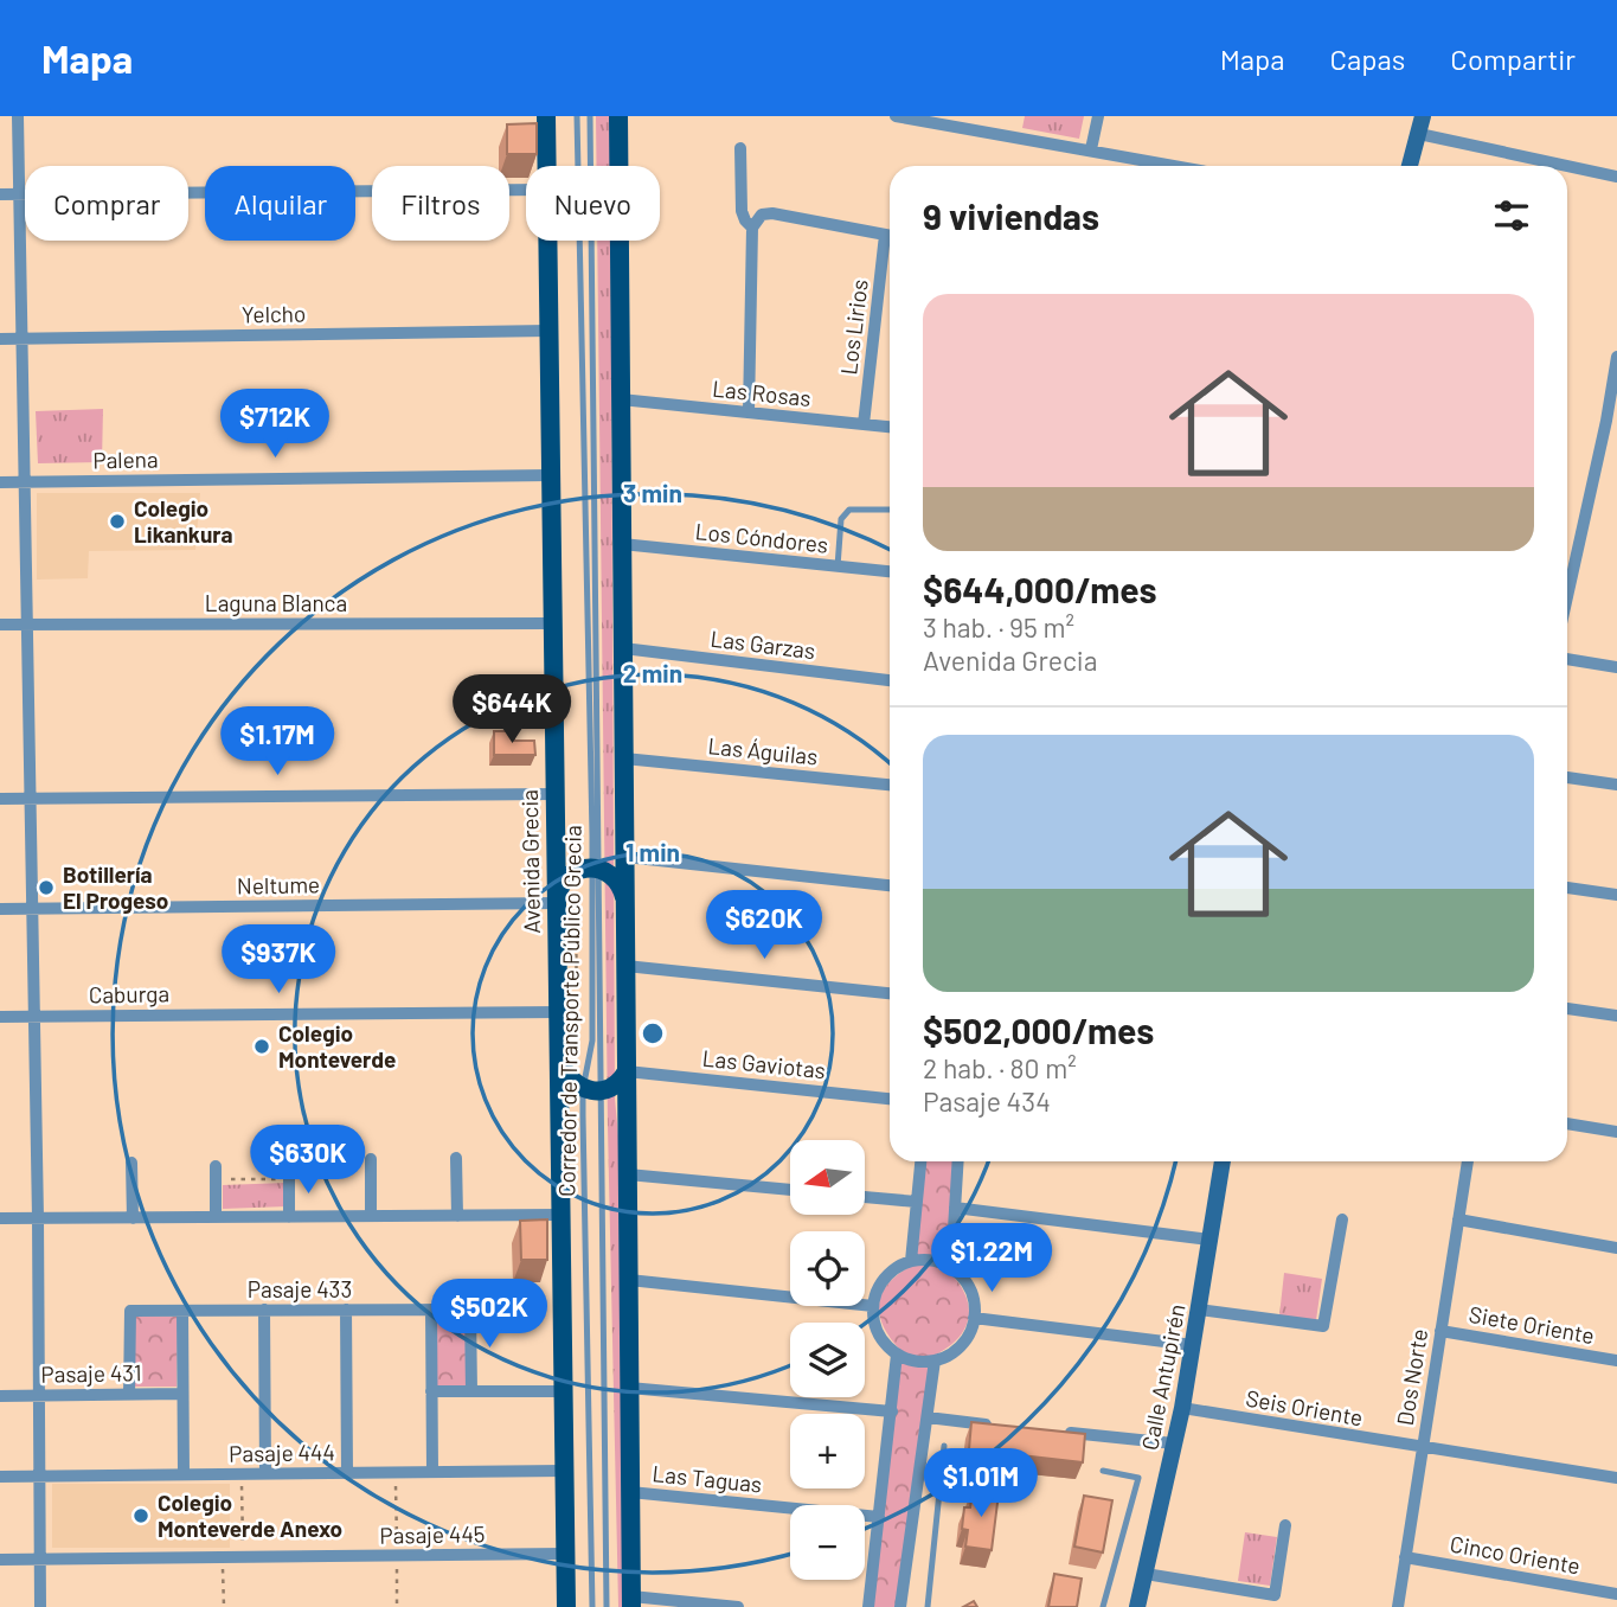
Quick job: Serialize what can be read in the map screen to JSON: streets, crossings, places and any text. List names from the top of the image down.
{
  "streets": {
    "main road": ["Avenida Grecia"],
    "street": [
      "Yelcho",
      "Los Lirios",
      "Las Rosas",
      "Palena",
      "Los Cóndores",
      "Laguna Blanca",
      "Las Garzas",
      "Las Águilas",
      "Neltume",
      "Caburga",
      "Las Gaviotas",
      "Pasaje 433",
      "Siete Oriente",
      "Pasaje 431",
      "Calle Antupirén",
      "Dos Norte",
      "Seis Oriente",
      "Pasaje 444",
      "Las Taguas",
      "Pasaje 445",
      "Cinco Oriente"
    ],
    "lane": ["Corredor de Transporte Público Grecia"]
  },
  "crossings": [
    ["Yelcho", "Avenida Grecia"],
    ["Los Lirios", "Las Rosas"],
    ["Palena", "Avenida Grecia"],
    ["Laguna Blanca", "Avenida Grecia"],
    ["Avenida Grecia", "Neltume"],
    ["Avenida Grecia", "Caburga"],
    ["Avenida Grecia", "Pasaje 444"],
    ["Avenida Grecia", "Pasaje 445"],
    ["Pasaje 433", "Pasaje 431"],
    ["Siete Oriente", "Dos Norte"],
    ["Calle Antupirén", "Seis Oriente"],
    ["Dos Norte", "Seis Oriente"],
    ["Dos Norte", "Cinco Oriente"]
  ],
  "places": [
    "Colegio Likankura",
    "Botillería El Progeso",
    "Colegio Monteverde",
    "Colegio Monteverde Anexo"
  ],
  "north": "left",
  "page": {
    "header": "Mapa",
    "nav": ["Mapa", "Capas", "Compartir"],
    "chip": [
      "Comprar",
      "Alquilar",
      "Filtros",
      "Nuevo"
    ],
    "heading": "9 viviendas",
    "list": [
      {
        "name": "$644,000/mes",
        "note": "3 hab. · 95 m² · Avenida Grecia"
      },
      {
        "name": "$502,000/mes",
        "note": "2 hab. · 80 m² · Pasaje 434"
      }
    ],
    "price": [
      "$712K",
      "$644K",
      "$1.17M",
      "$620K",
      "$937K",
      "$630K",
      "$1.22M",
      "$502K",
      "$1.01M"
    ],
    "map_buttons": ["+", "−"]
  },
  "rings": ["3 min", "2 min", "1 min"]
}
